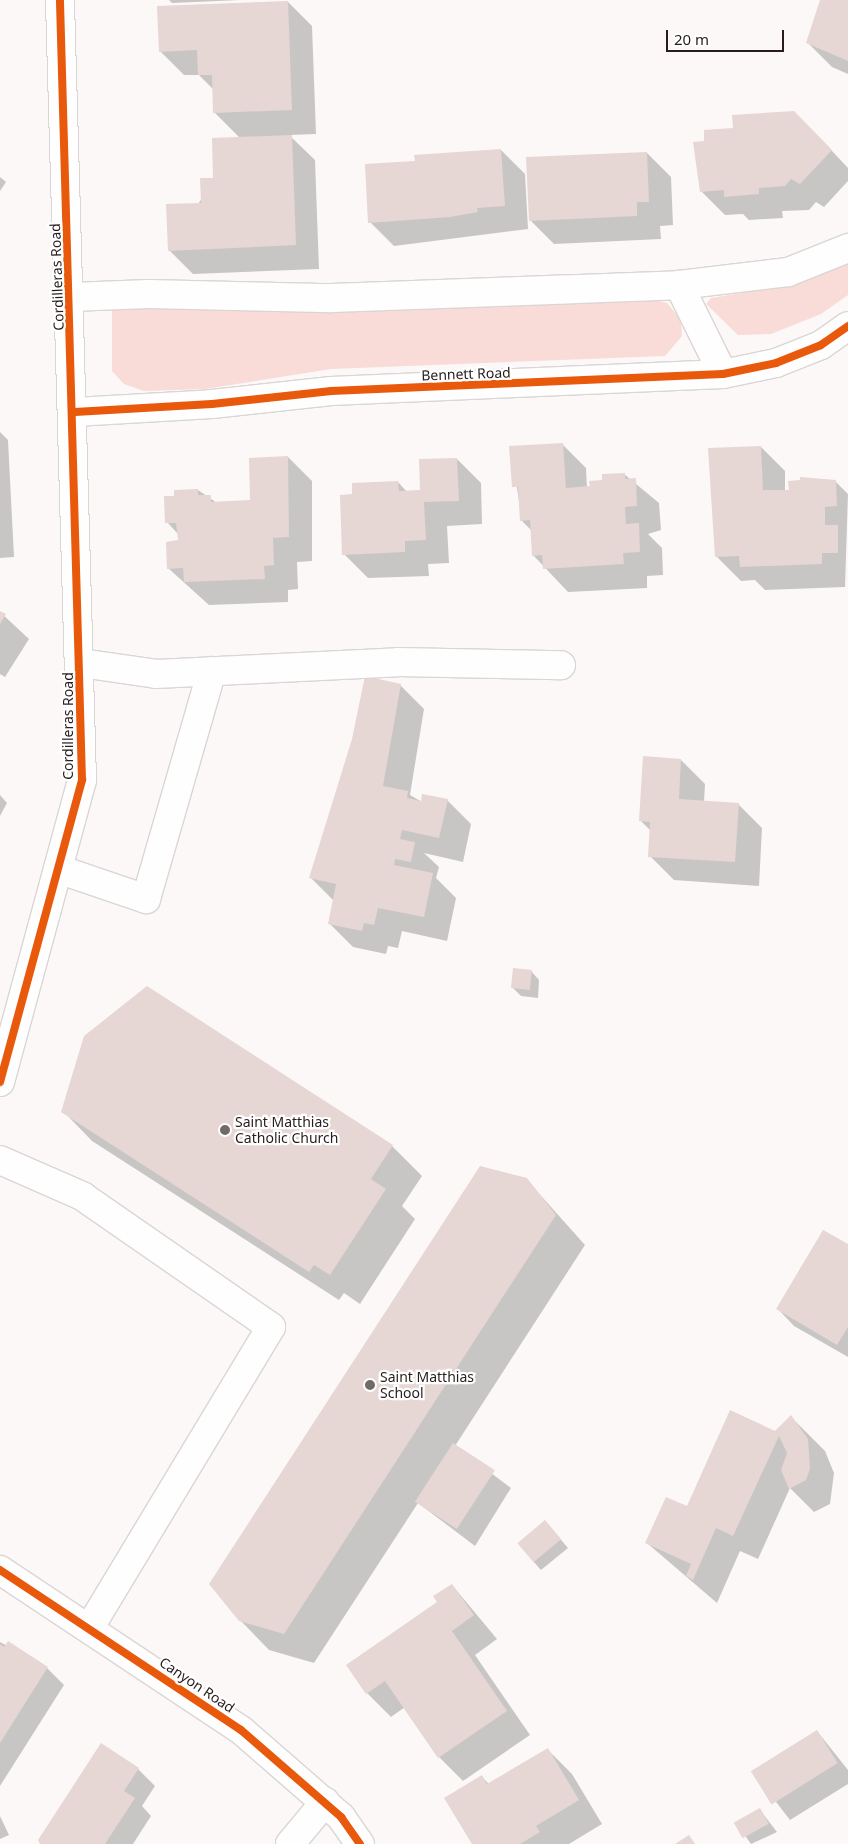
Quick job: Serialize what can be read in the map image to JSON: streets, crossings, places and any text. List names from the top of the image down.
{
  "streets": {
    "street": ["Cordilleras Road", "Bennett Road", "Canyon Road"]
  },
  "crossings": [
    ["Cordilleras Road", "Bennett Road"]
  ],
  "places": ["Saint Matthias Catholic Church", "Saint Matthias School"],
  "scale_bar": "20 m"
}
